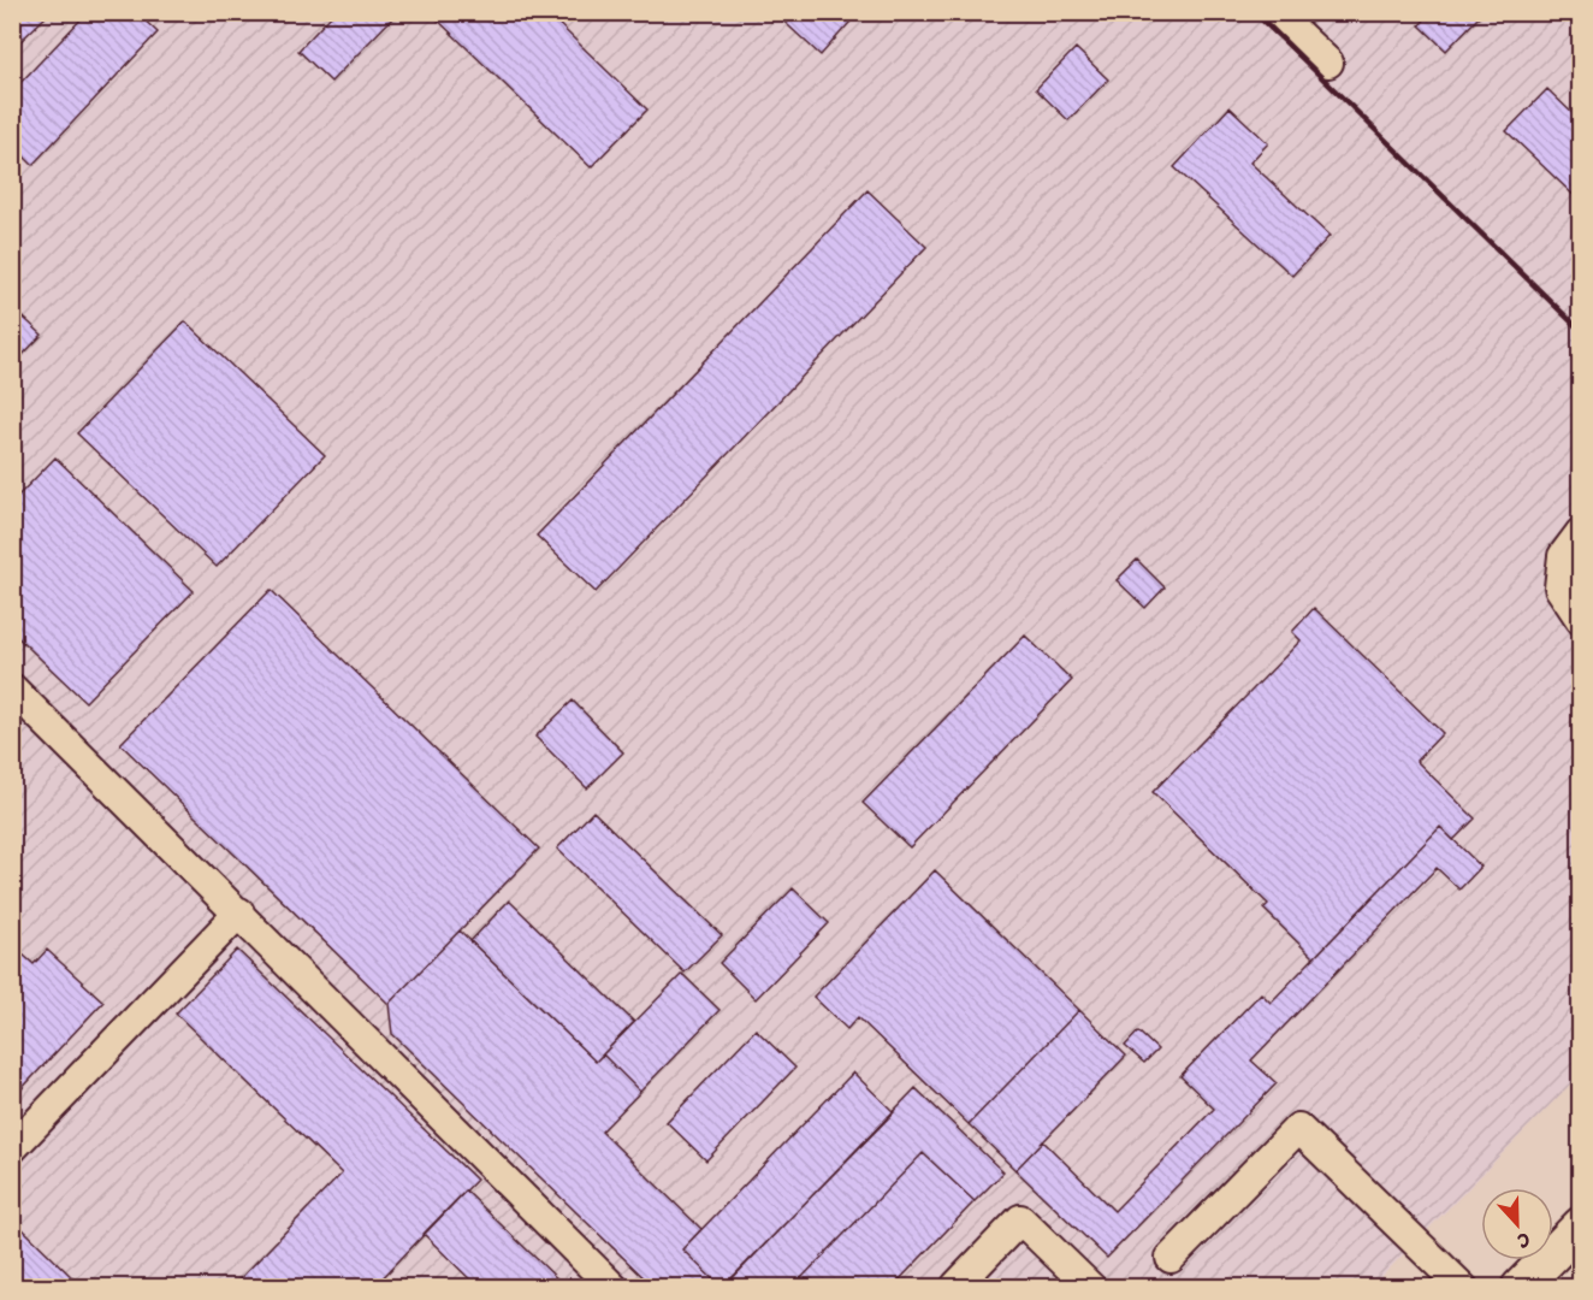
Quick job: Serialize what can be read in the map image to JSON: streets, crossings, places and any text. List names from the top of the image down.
{
  "north": "bottom"
}
